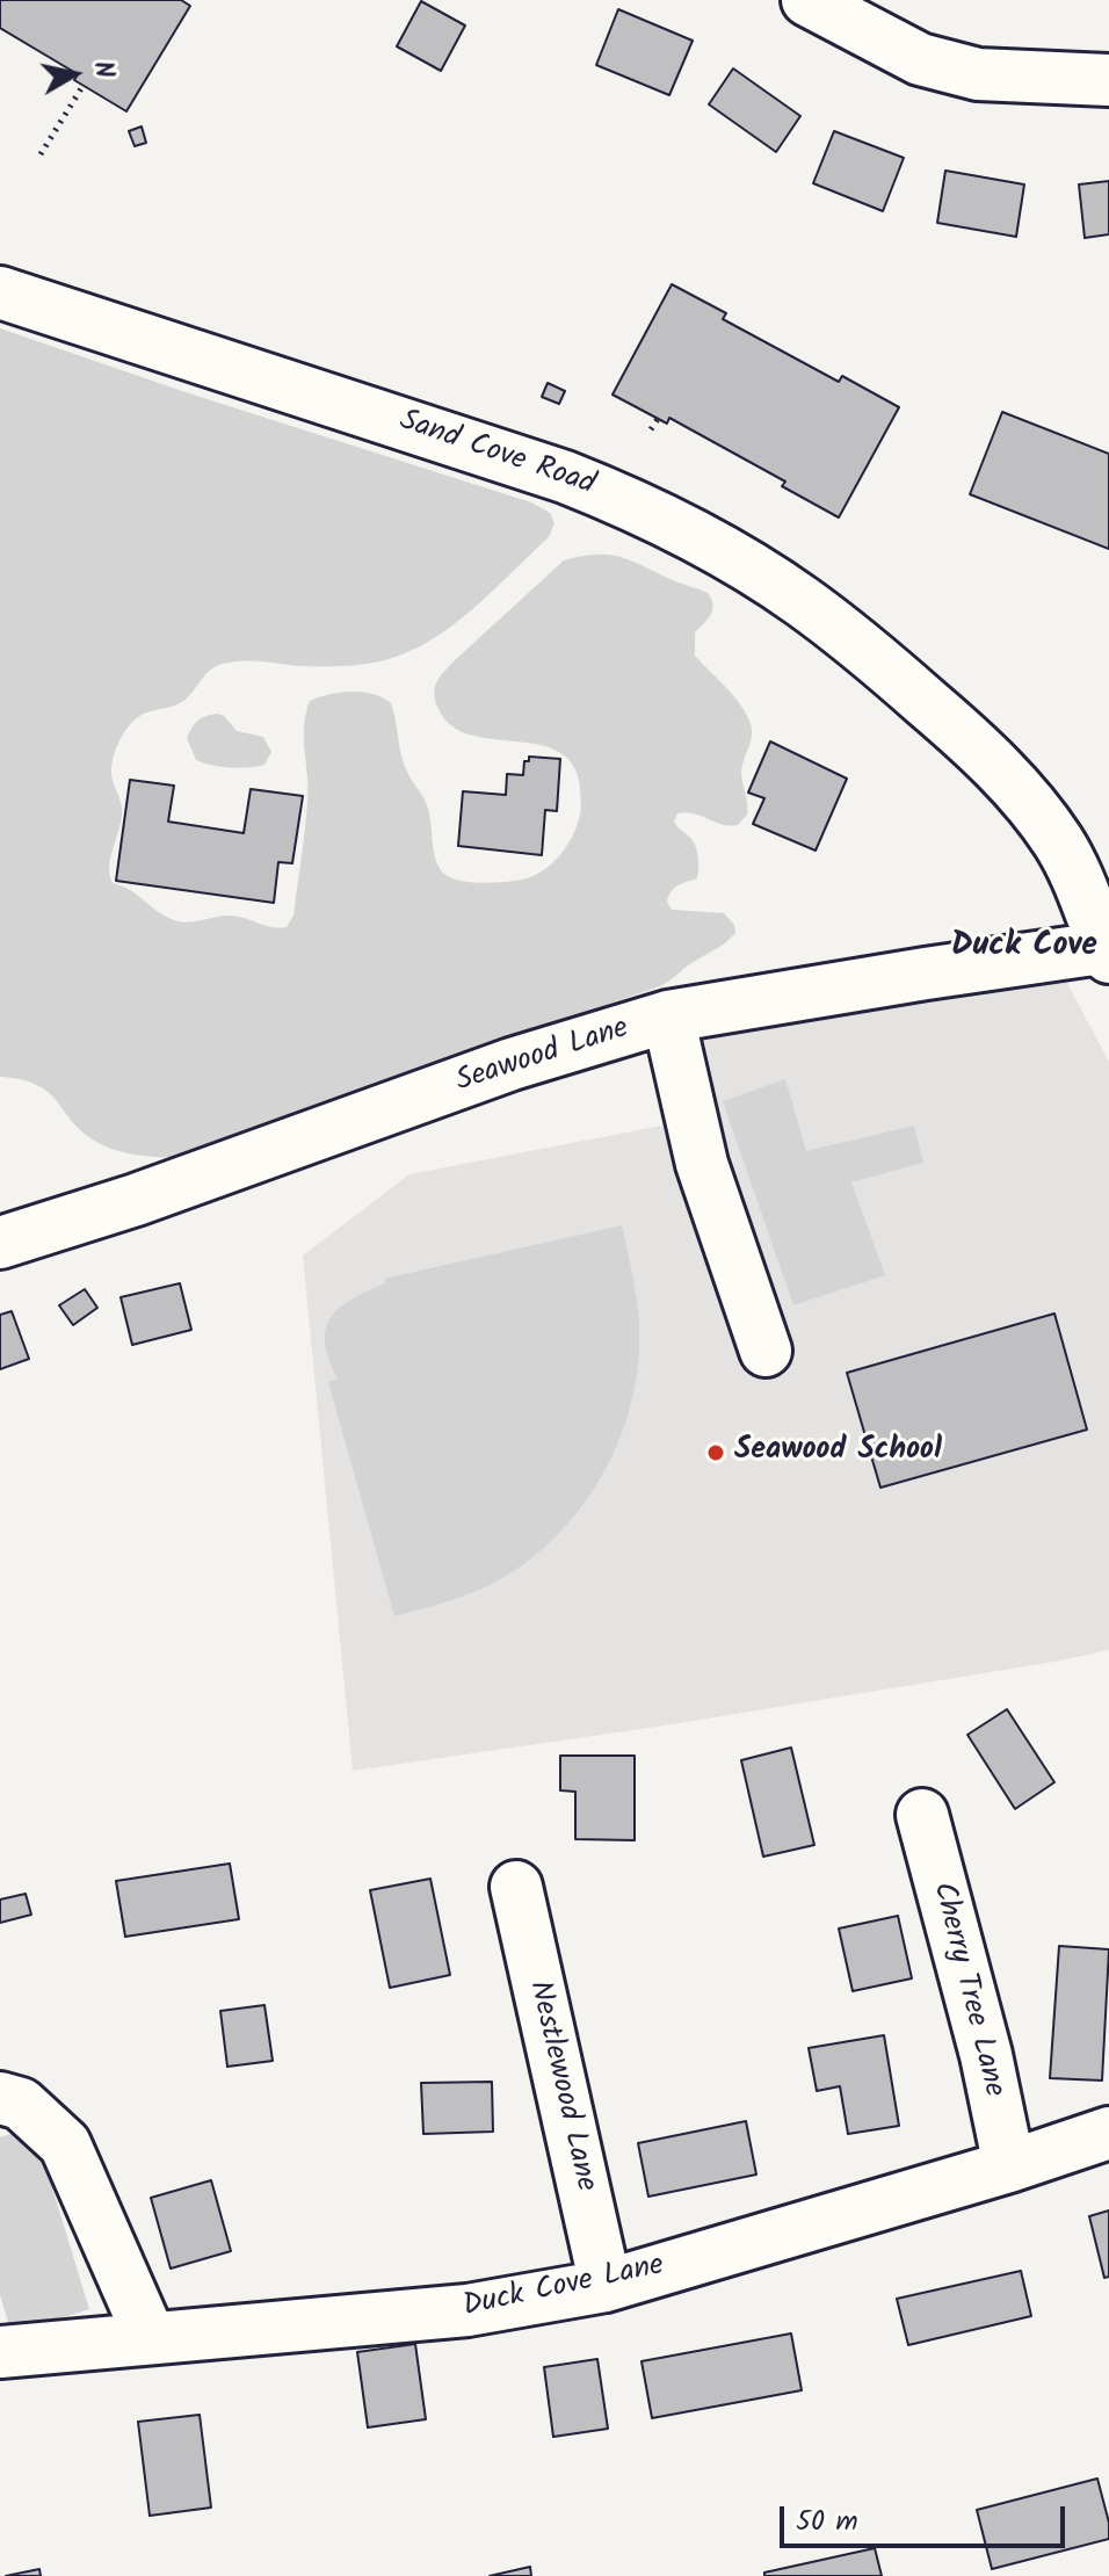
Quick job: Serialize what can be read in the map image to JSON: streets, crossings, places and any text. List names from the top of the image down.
{
  "streets": {
    "street": [
      "Sand Cove Road",
      "Seawood Lane",
      "Cherry Tree Lane",
      "Nestlewood Lane",
      "Duck Cove Lane"
    ]
  },
  "crossings": [
    ["Sand Cove Road", "Seawood Lane"],
    ["Cherry Tree Lane", "Duck Cove Lane"],
    ["Nestlewood Lane", "Duck Cove Lane"]
  ],
  "districts": ["Duck Cove"],
  "places": ["Seawood School"],
  "scale_bar": "50 m",
  "north": "right"
}
